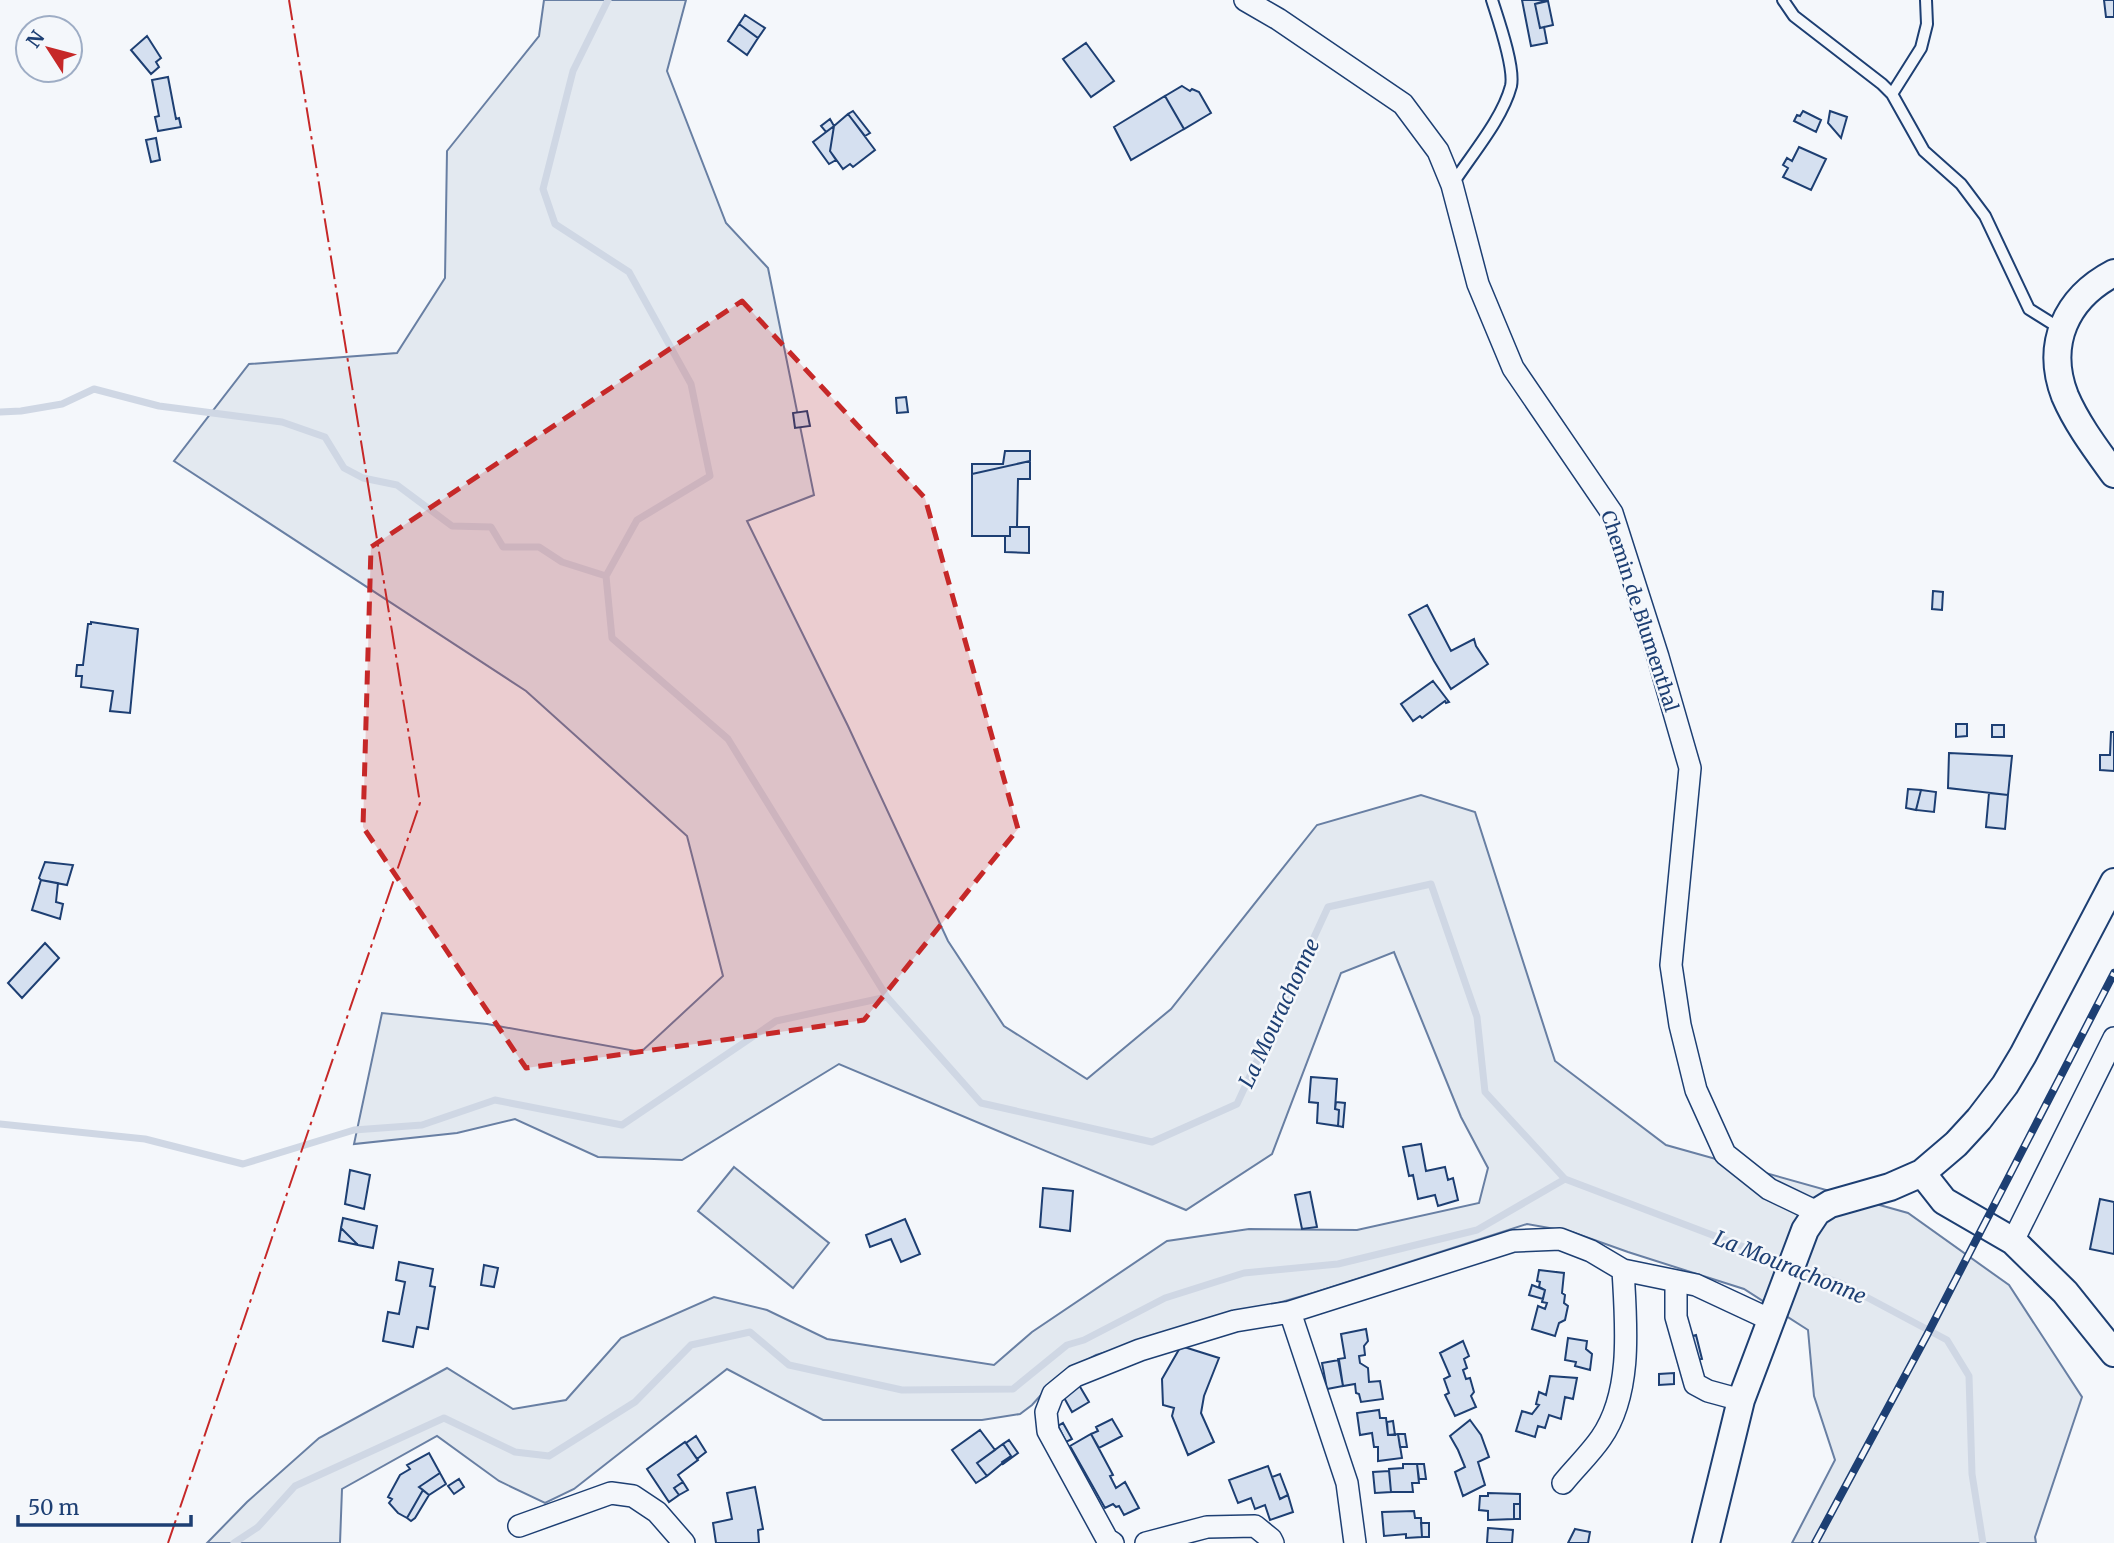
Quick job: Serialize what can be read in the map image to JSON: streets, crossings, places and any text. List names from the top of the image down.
{
  "streets": {
    "street": ["Chemin de Blumenthal"]
  },
  "water": ["La Mourachonne"],
  "scale_bar": "50 m",
  "north": "top left"
}
